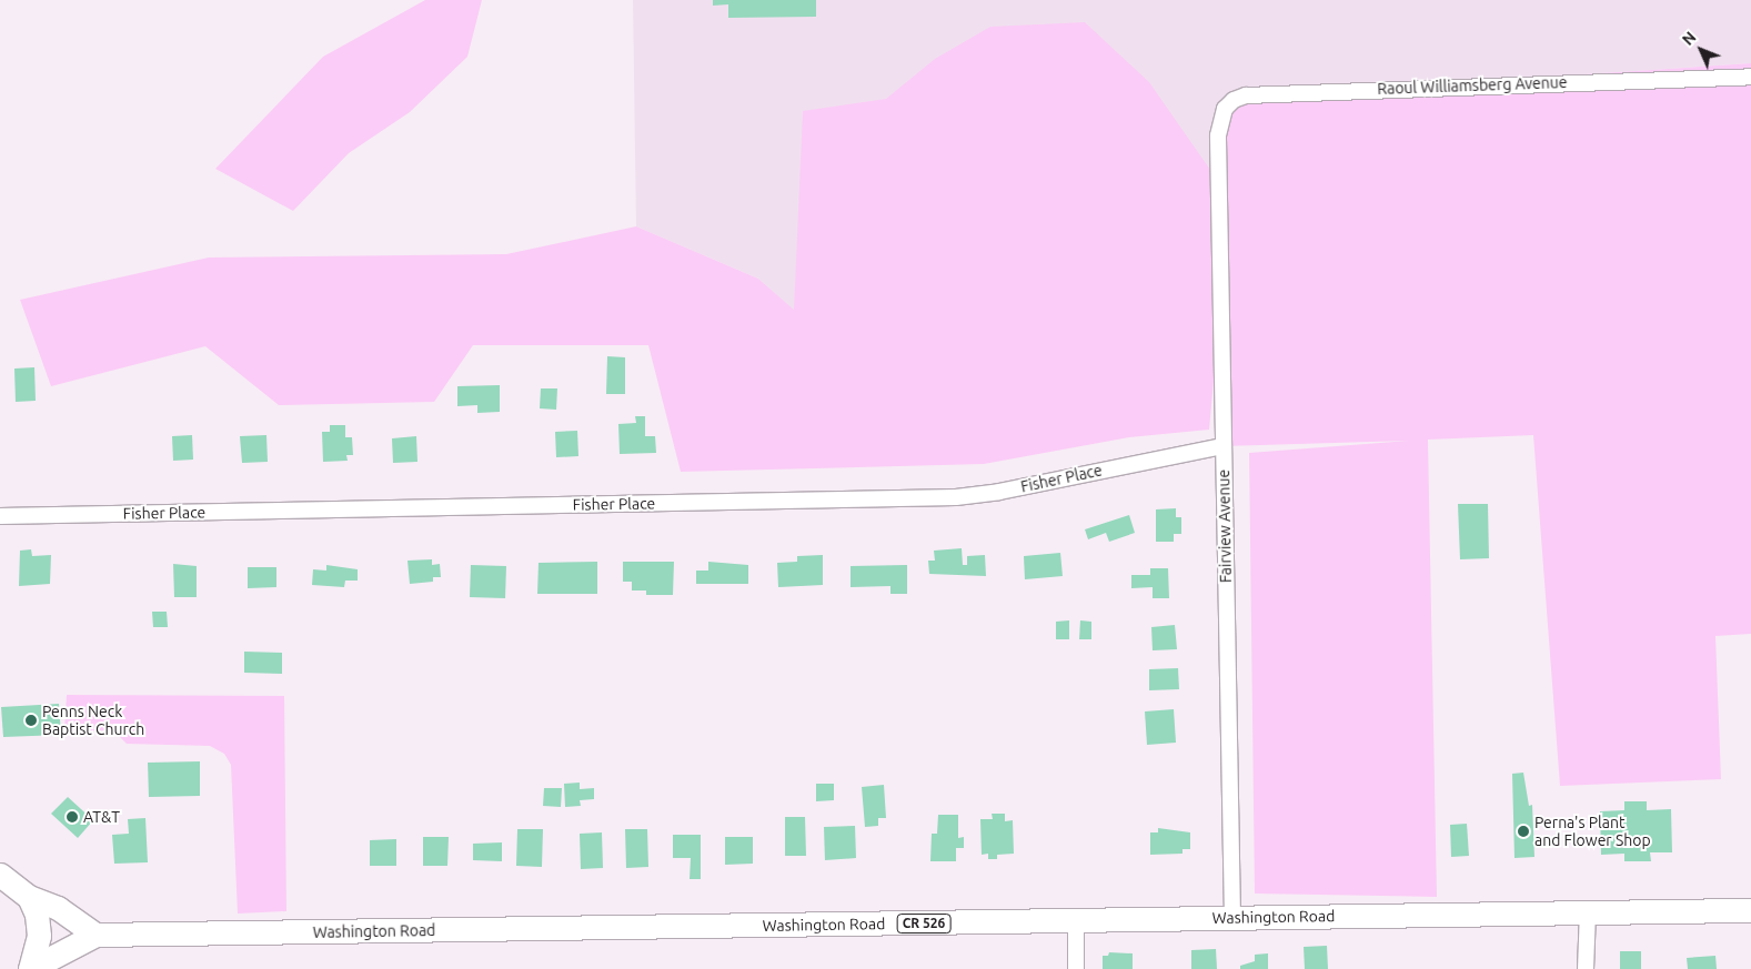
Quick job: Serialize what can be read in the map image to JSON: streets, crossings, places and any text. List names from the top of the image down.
{
  "streets": {
    "main road": ["Washington Road", "CR 526"],
    "street": ["Raoul Williamsberg Avenue", "Fisher Place", "Fairview Avenue"]
  },
  "crossings": [
    ["Raoul Williamsberg Avenue", "Fairview Avenue"],
    ["Fisher Place", "Fairview Avenue"],
    ["Fairview Avenue", "Washington Road"]
  ],
  "places": ["Penns Neck Baptist Church", "AT&T", "Perna's Plant and Flower Shop"],
  "north": "top left"
}
